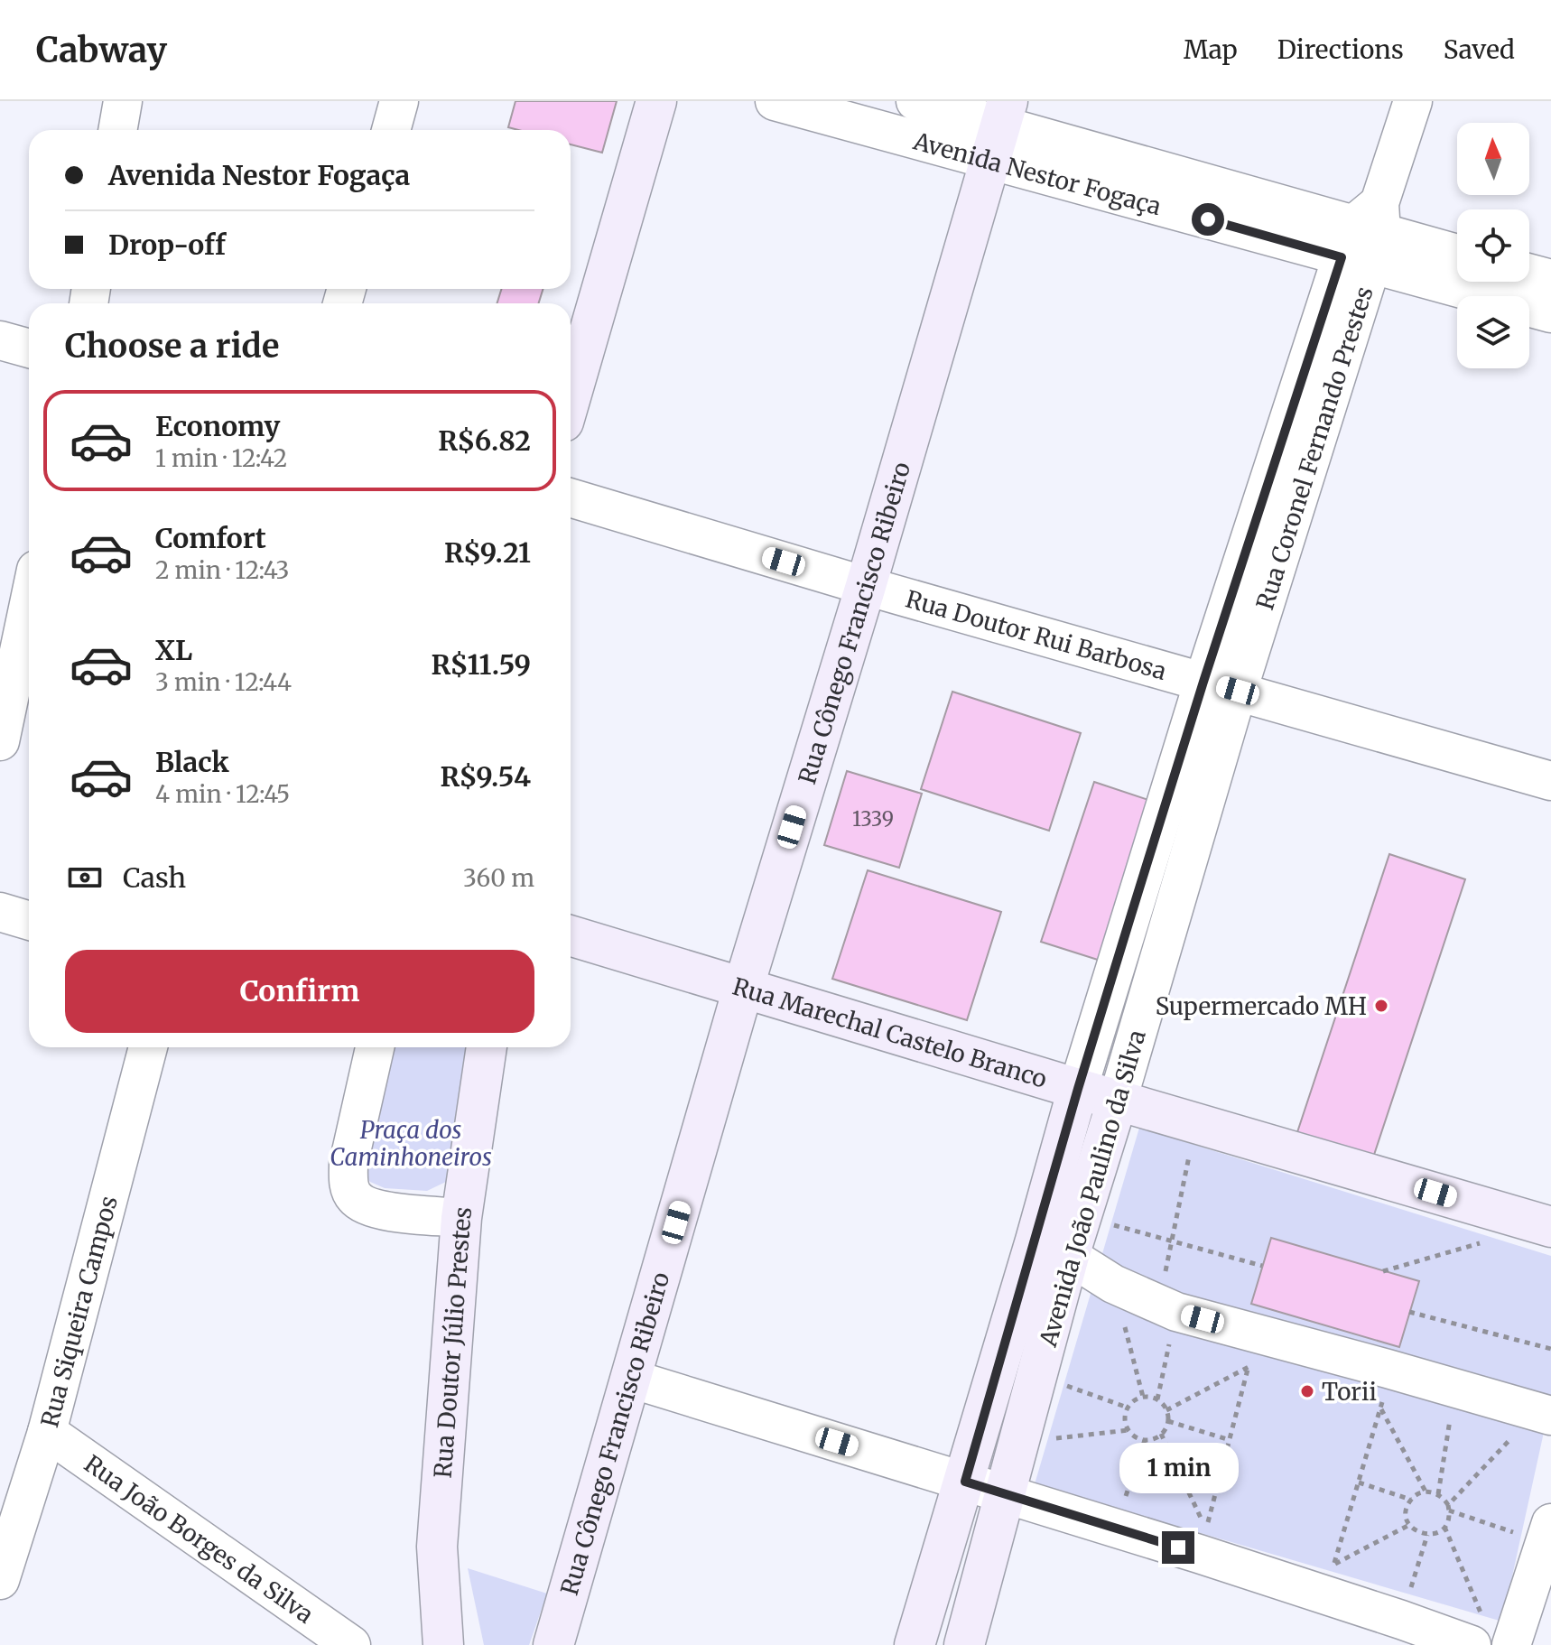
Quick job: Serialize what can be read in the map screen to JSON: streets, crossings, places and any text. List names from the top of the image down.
{
  "streets": {
    "main road": [
      "Rua Cônego Francisco Ribeiro",
      "Rua Marechal Castelo Branco",
      "Avenida João Paulino da Silva",
      "Rua Doutor Júlio Prestes"
    ],
    "street": [
      "Avenida Nestor Fogaça",
      "Rua Coronel Fernando Prestes",
      "Rua Doutor Rui Barbosa",
      "Rua Siqueira Campos",
      "Rua João Borges da Silva"
    ]
  },
  "crossings": [
    ["Avenida Nestor Fogaça", "Rua Coronel Fernando Prestes"],
    ["Avenida Nestor Fogaça", "Rua Cônego Francisco Ribeiro"],
    ["Rua Coronel Fernando Prestes", "Rua Doutor Rui Barbosa"],
    ["Rua Coronel Fernando Prestes", "Avenida João Paulino da Silva"],
    ["Rua Cônego Francisco Ribeiro", "Rua Doutor Rui Barbosa"],
    ["Rua Cônego Francisco Ribeiro", "Rua Marechal Castelo Branco"],
    ["Rua Doutor Rui Barbosa", "Avenida João Paulino da Silva"],
    ["Rua Marechal Castelo Branco", "Avenida João Paulino da Silva"],
    ["Rua Siqueira Campos", "Rua João Borges da Silva"]
  ],
  "parks": ["Praça dos Caminhoneiros"],
  "places": ["Supermercado MH", "Torii"],
  "house_numbers": ["1339"],
  "north": "top",
  "page": {
    "header": "Cabway",
    "nav": ["Map", "Directions", "Saved"],
    "banner": ["Avenida Nestor Fogaça", "Drop-off"],
    "heading": "Choose a ride",
    "list": [
      {
        "name": "Economy",
        "note": "1 min · 12:42",
        "value": "R$6.82"
      },
      {
        "name": "Comfort",
        "note": "2 min · 12:43",
        "value": "R$9.21"
      },
      {
        "name": "XL",
        "note": "3 min · 12:44",
        "value": "R$11.59"
      },
      {
        "name": "Black",
        "note": "4 min · 12:45",
        "value": "R$9.54"
      }
    ],
    "pay": ["Cash", "360 m"],
    "buttons": "Confirm",
    "bubble": "1 min"
  }
}
